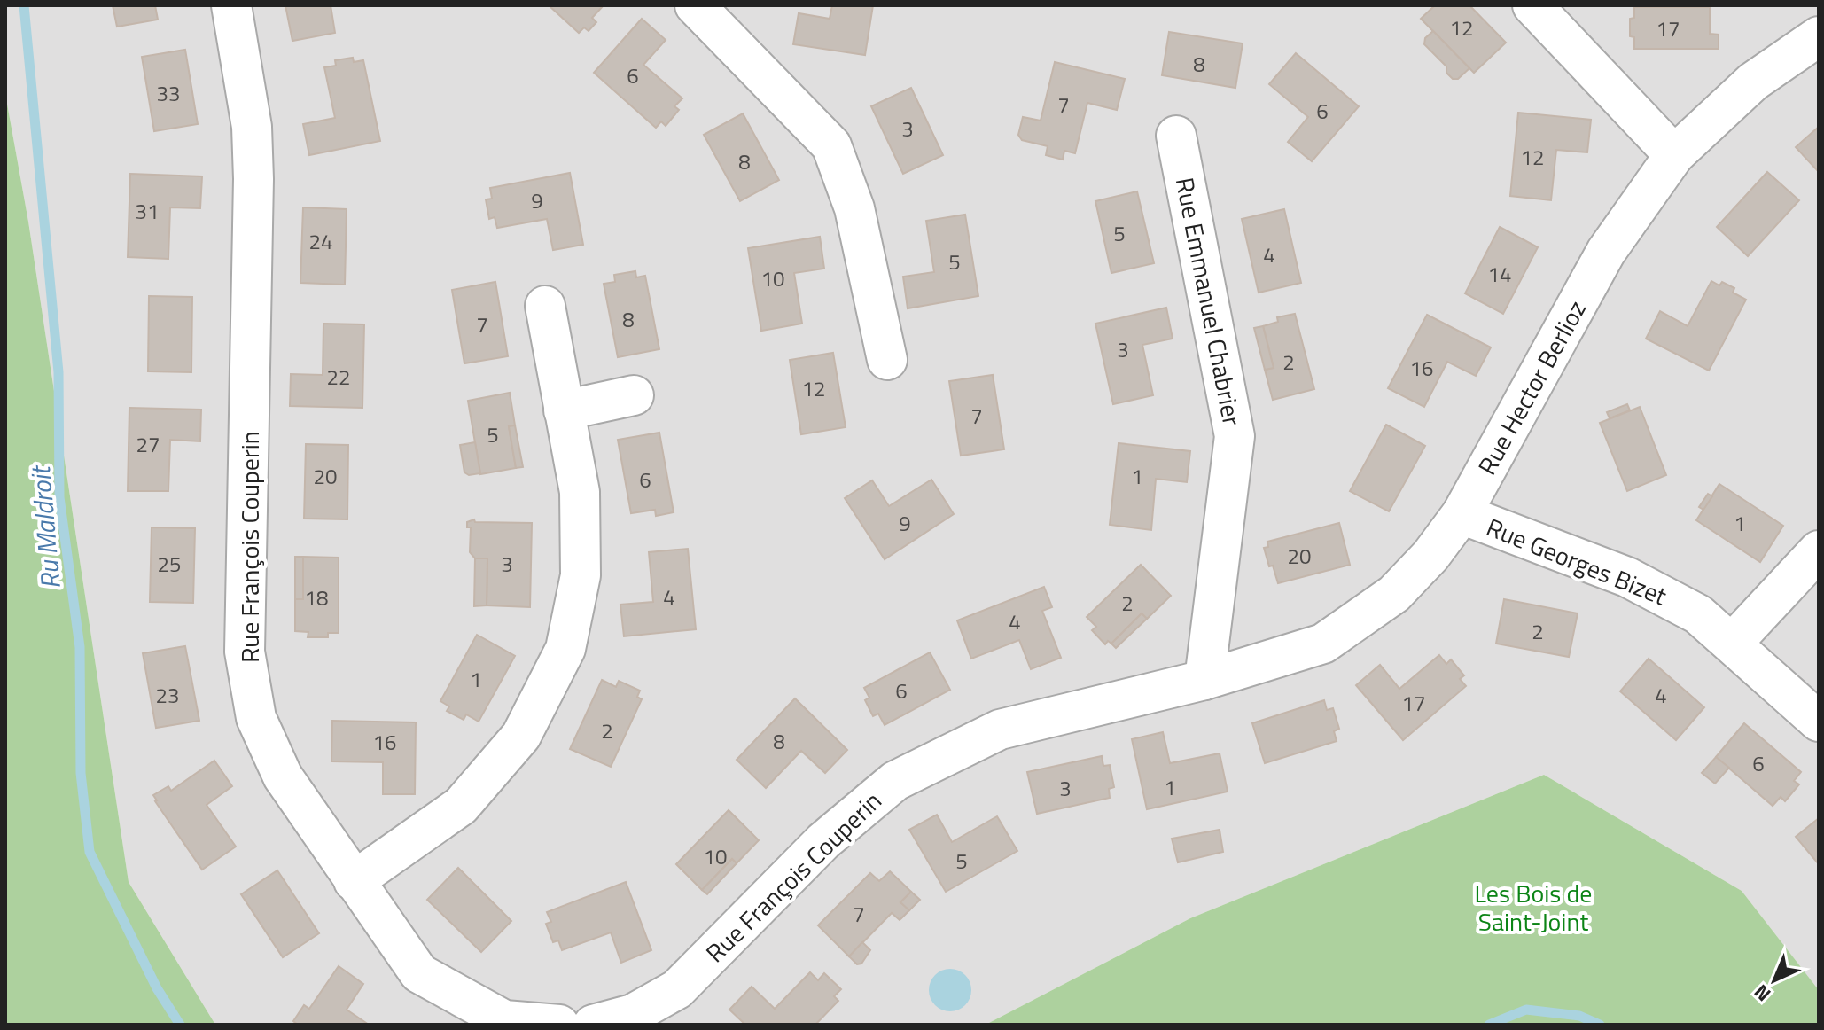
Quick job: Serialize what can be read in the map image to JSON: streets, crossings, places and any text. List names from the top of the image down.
{
  "streets": {
    "street": [
      "Rue Emmanuel Chabrier",
      "Rue Hector Berlioz",
      "Rue François Couperin",
      "Rue Georges Bizet"
    ]
  },
  "crossings": [
    ["Rue Emmanuel Chabrier", "Rue Hector Berlioz"],
    ["Rue Emmanuel Chabrier", "Rue François Couperin"],
    ["Rue Hector Berlioz", "Rue François Couperin"],
    ["Rue Hector Berlioz", "Rue Georges Bizet"]
  ],
  "water": ["Ru Maldroit"],
  "parks": ["Les Bois de Saint-Joint"],
  "house_numbers": [
    "12",
    "17",
    "8",
    "6",
    "33",
    "7",
    "6",
    "3",
    "12",
    "8",
    "9",
    "31",
    "5",
    "24",
    "4",
    "5",
    "14",
    "10",
    "8",
    "7",
    "3",
    "2",
    "16",
    "22",
    "12",
    "7",
    "5",
    "27",
    "20",
    "1",
    "6",
    "9",
    "1",
    "20",
    "25",
    "3",
    "4",
    "18",
    "2",
    "4",
    "2",
    "1",
    "6",
    "23",
    "4",
    "17",
    "2",
    "8",
    "16",
    "6",
    "1",
    "3",
    "10",
    "5",
    "7"
  ],
  "north": "bottom left"
}
